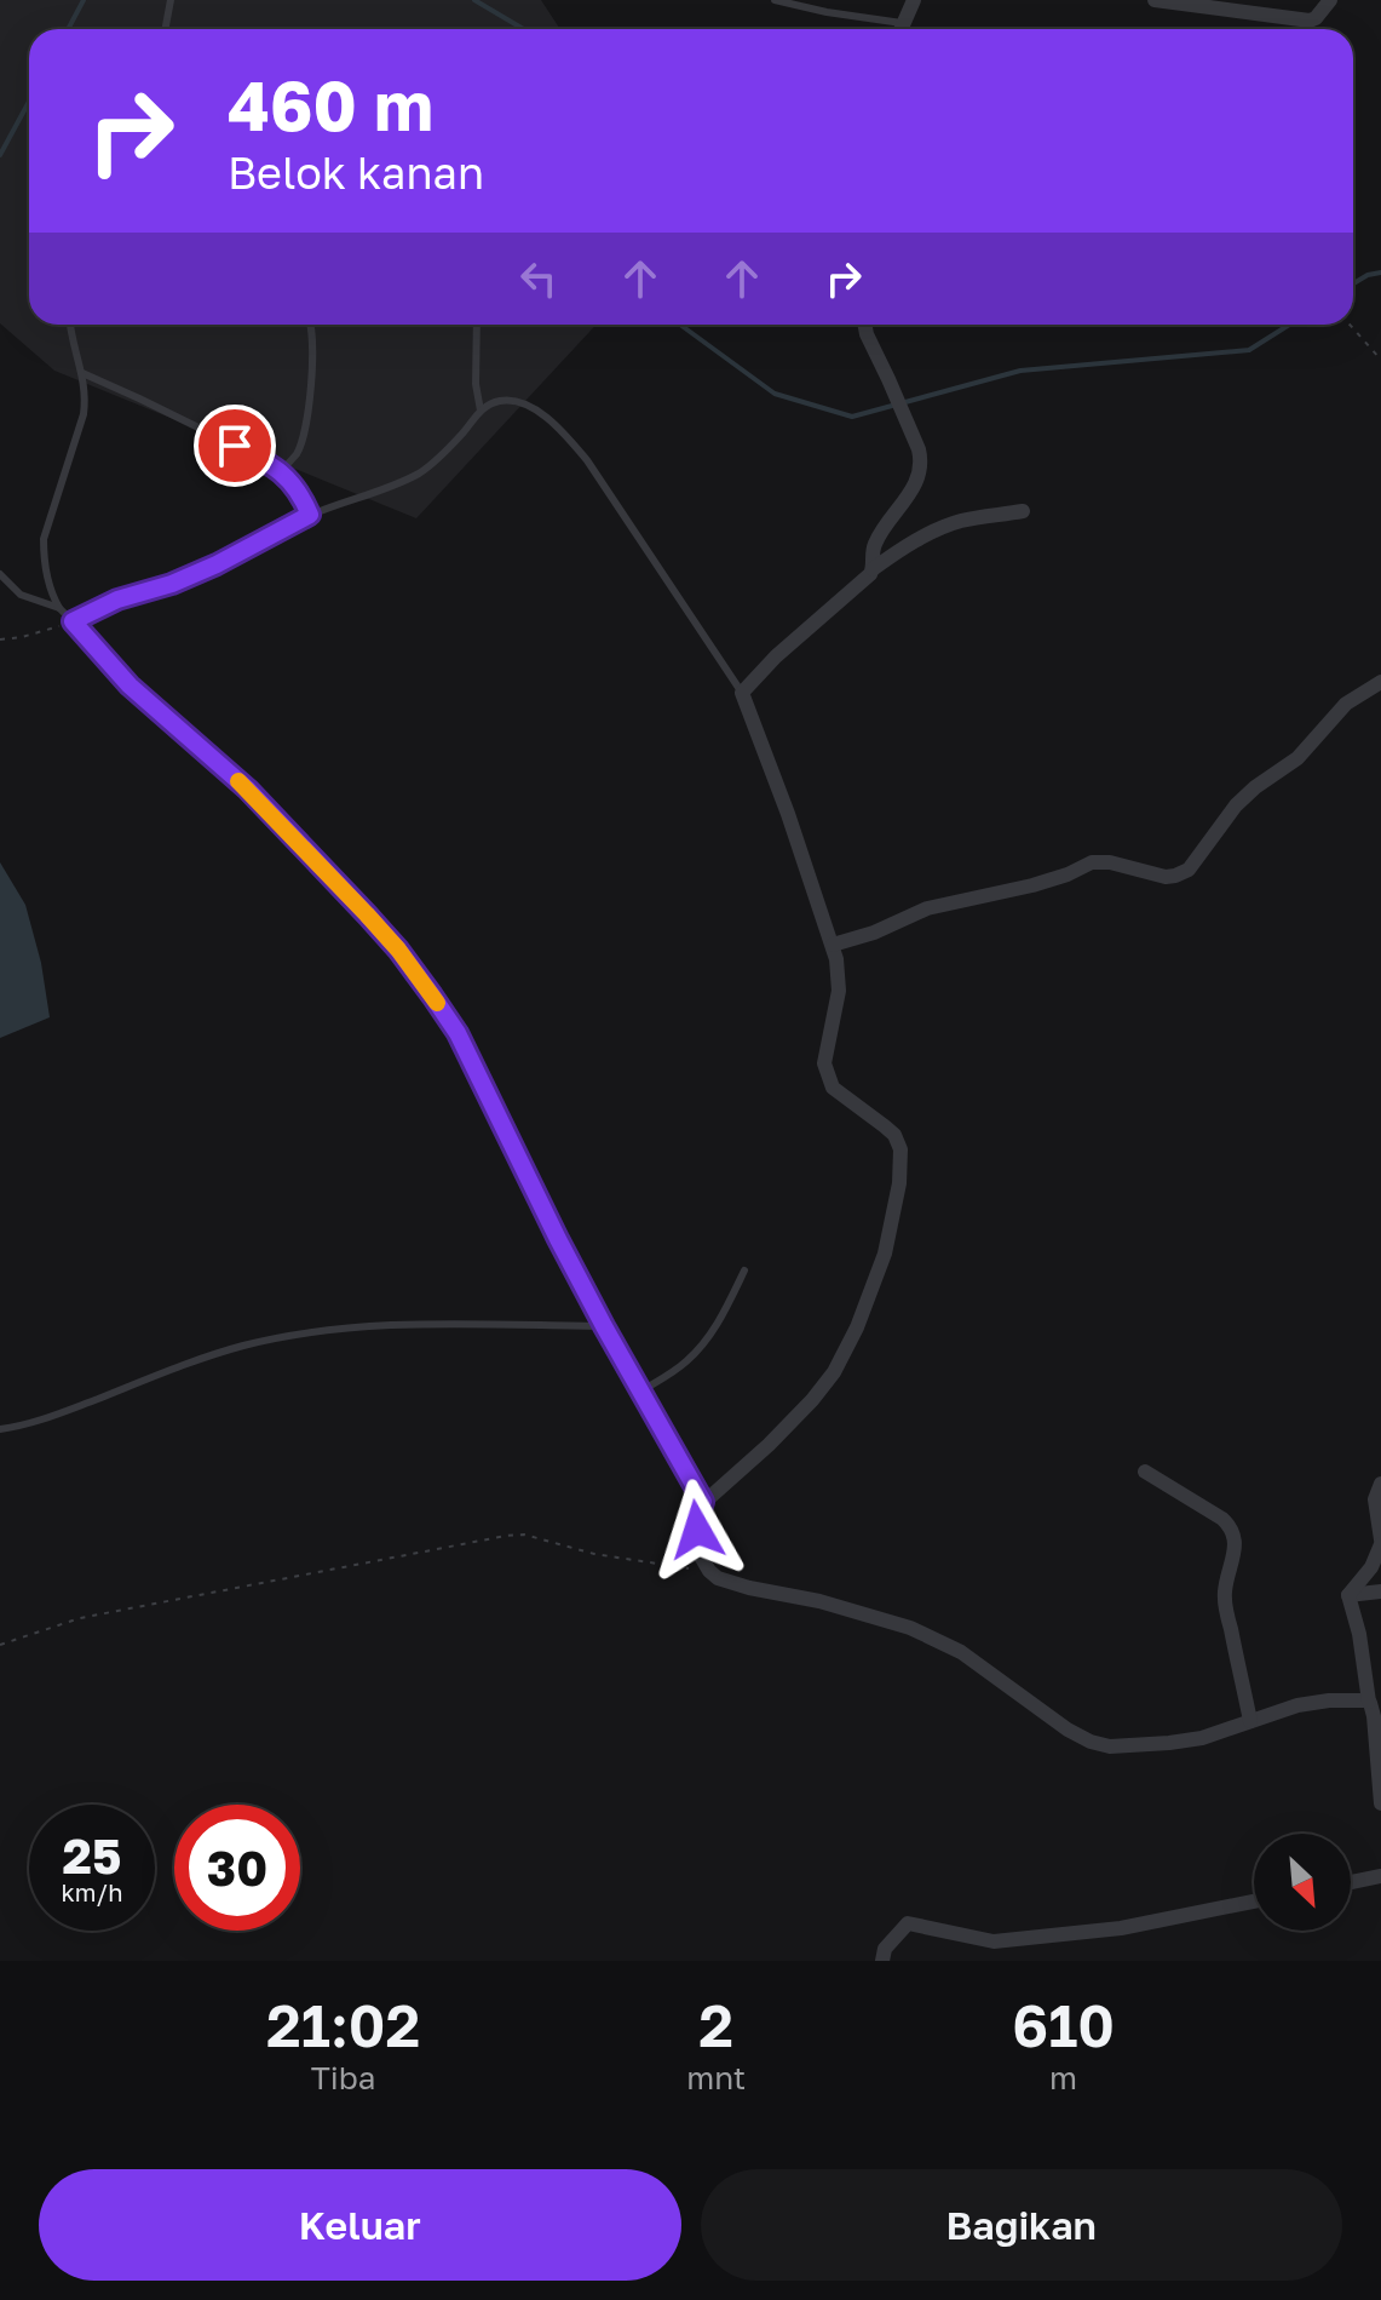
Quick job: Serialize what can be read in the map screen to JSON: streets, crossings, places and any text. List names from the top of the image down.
{
  "north": "bottom right",
  "page": {
    "turn": ["460 m", "Belok kanan"],
    "speed": "25 km/h",
    "limit": "30",
    "eta": [
      "21:02",
      "Tiba",
      "2",
      "mnt",
      "610",
      "m"
    ],
    "buttons": ["Keluar", "Bagikan"]
  }
}
